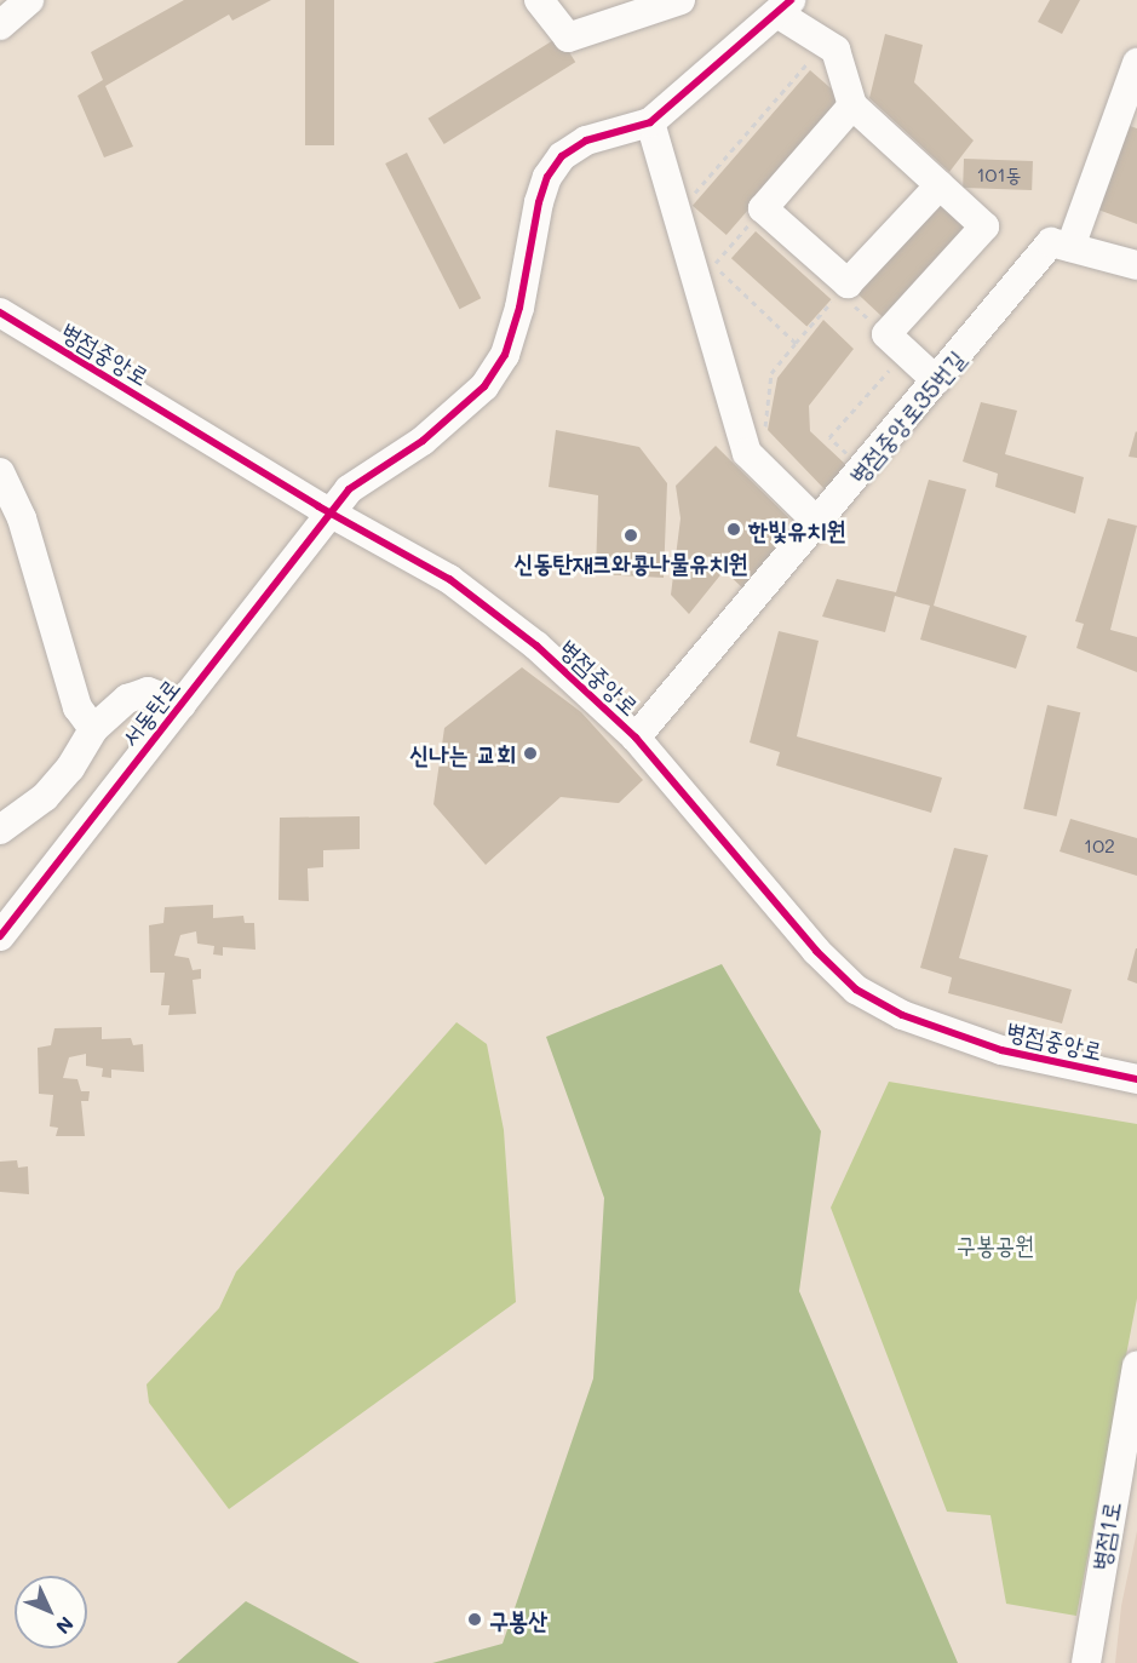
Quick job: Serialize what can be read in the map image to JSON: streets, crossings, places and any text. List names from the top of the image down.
{
  "streets": {
    "street": [
      "병점중앙로",
      "병점중앙로35번길",
      "서동탄로",
      "병점1로"
    ]
  },
  "crossings": [
    ["병점중앙로", "병점중앙로35번길"],
    ["병점중앙로", "서동탄로"]
  ],
  "parks": ["구봉공원"],
  "places": [
    "한빛유치원",
    "신동탄재크와콩나물유치원",
    "신나는 교회",
    "구봉산"
  ],
  "house_numbers": ["101동", "102"],
  "north": "bottom right"
}
